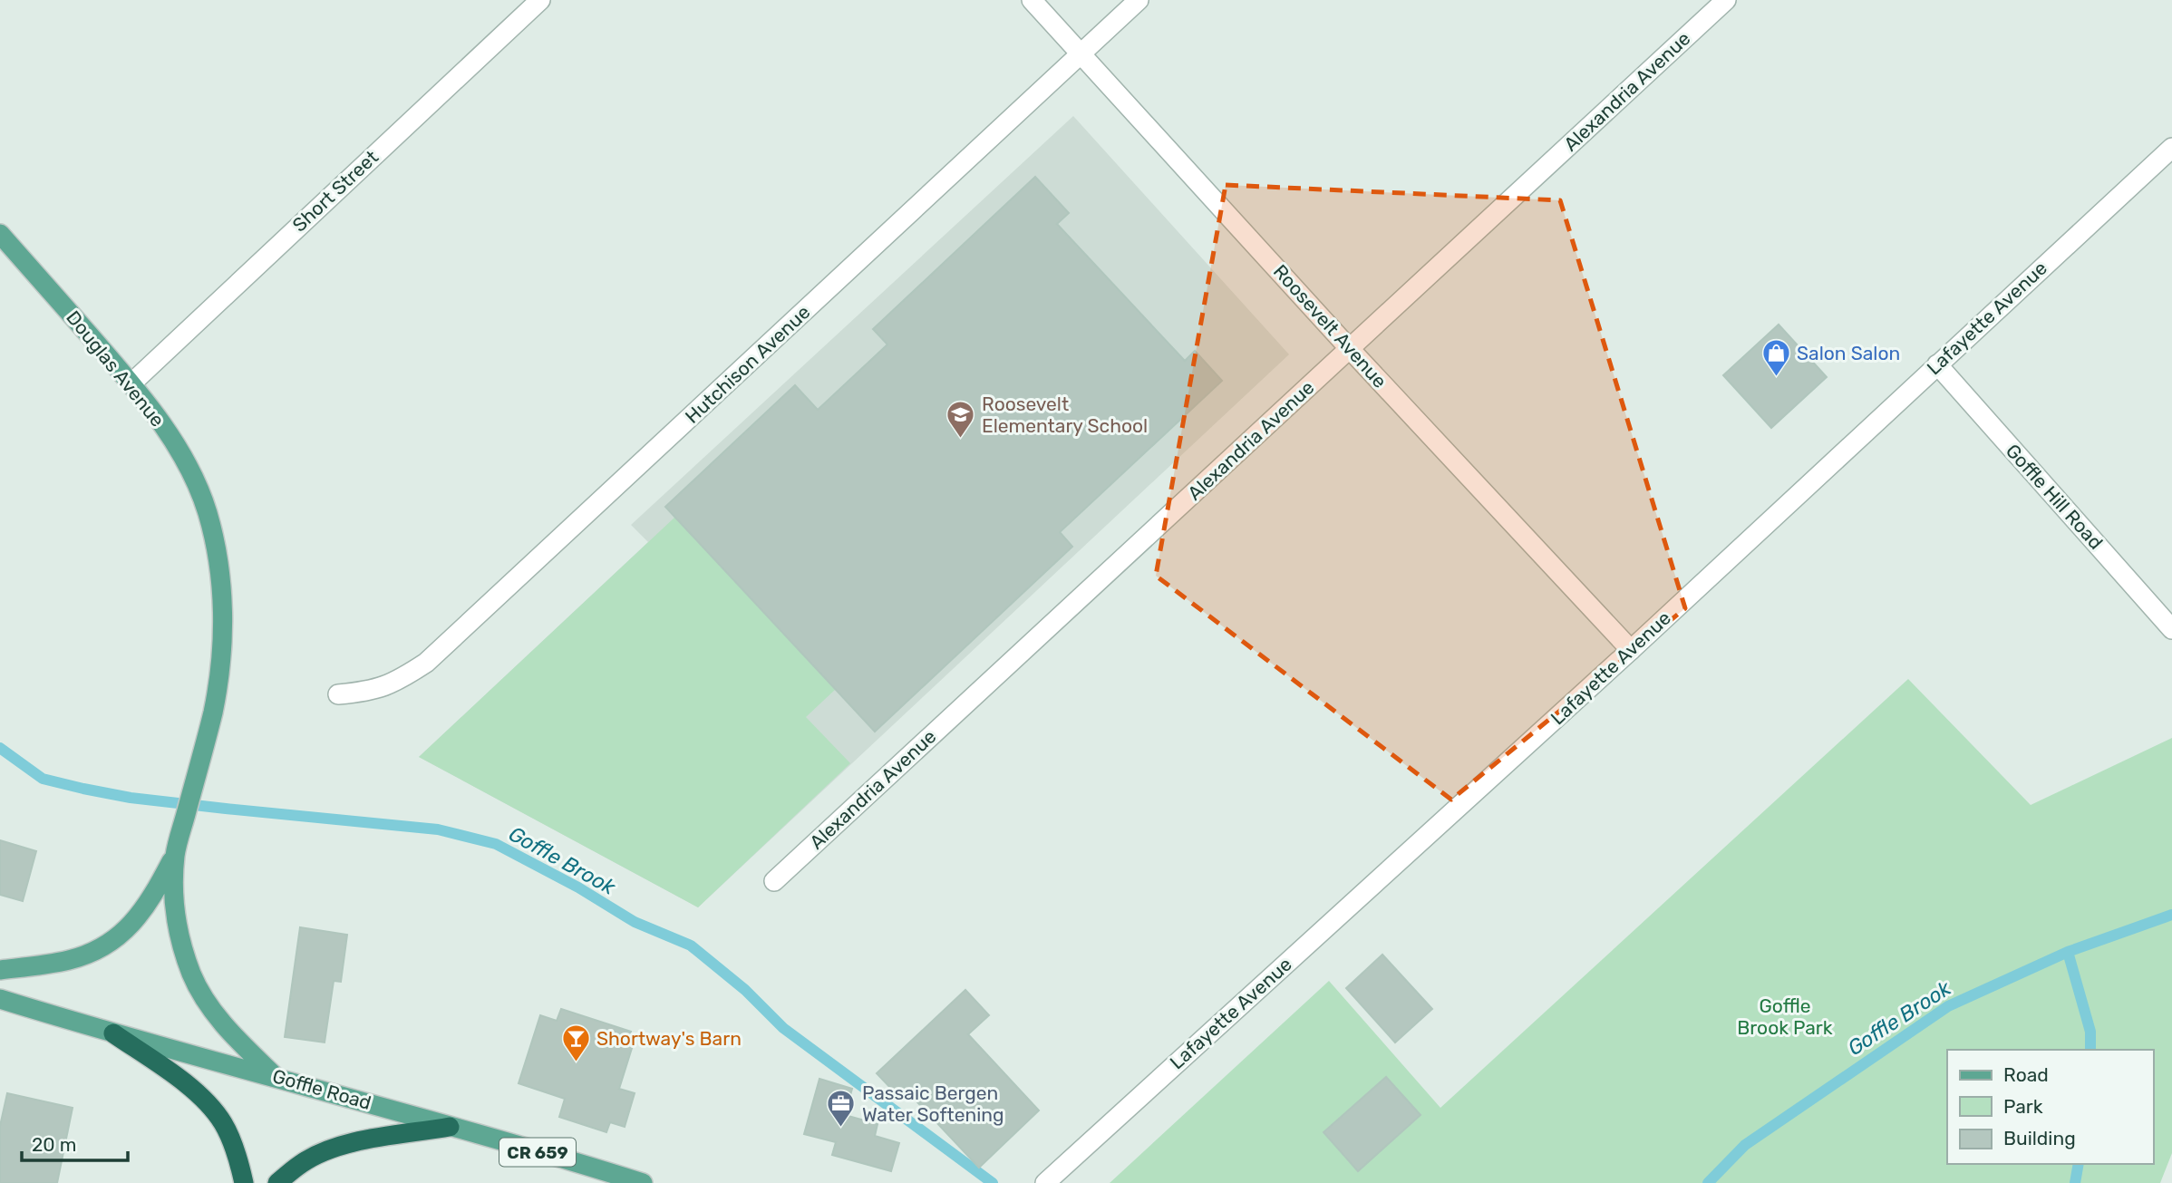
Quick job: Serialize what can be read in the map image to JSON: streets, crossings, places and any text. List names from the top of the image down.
{
  "streets": {
    "main road": ["Douglas Avenue", "Goffle Road", "CR 659"],
    "street": [
      "Alexandria Avenue",
      "Short Street",
      "Lafayette Avenue",
      "Roosevelt Avenue",
      "Hutchison Avenue",
      "Goffle Hill Road"
    ]
  },
  "crossings": [
    ["Alexandria Avenue", "Roosevelt Avenue"],
    ["Short Street", "Douglas Avenue"],
    ["Lafayette Avenue", "Roosevelt Avenue"],
    ["Lafayette Avenue", "Goffle Hill Road"],
    ["Roosevelt Avenue", "Hutchison Avenue"]
  ],
  "water": ["Goffle Brook"],
  "parks": ["Goffle Brook Park"],
  "places": {
    "shop": ["Salon Salon"],
    "school or university": ["Roosevelt Elementary School"],
    "bar": ["Shortway's Barn"],
    "office": ["Passaic Bergen Water Softening"]
  },
  "legend": ["Road", "Park", "Building"],
  "scale_bar": "20 m"
}
